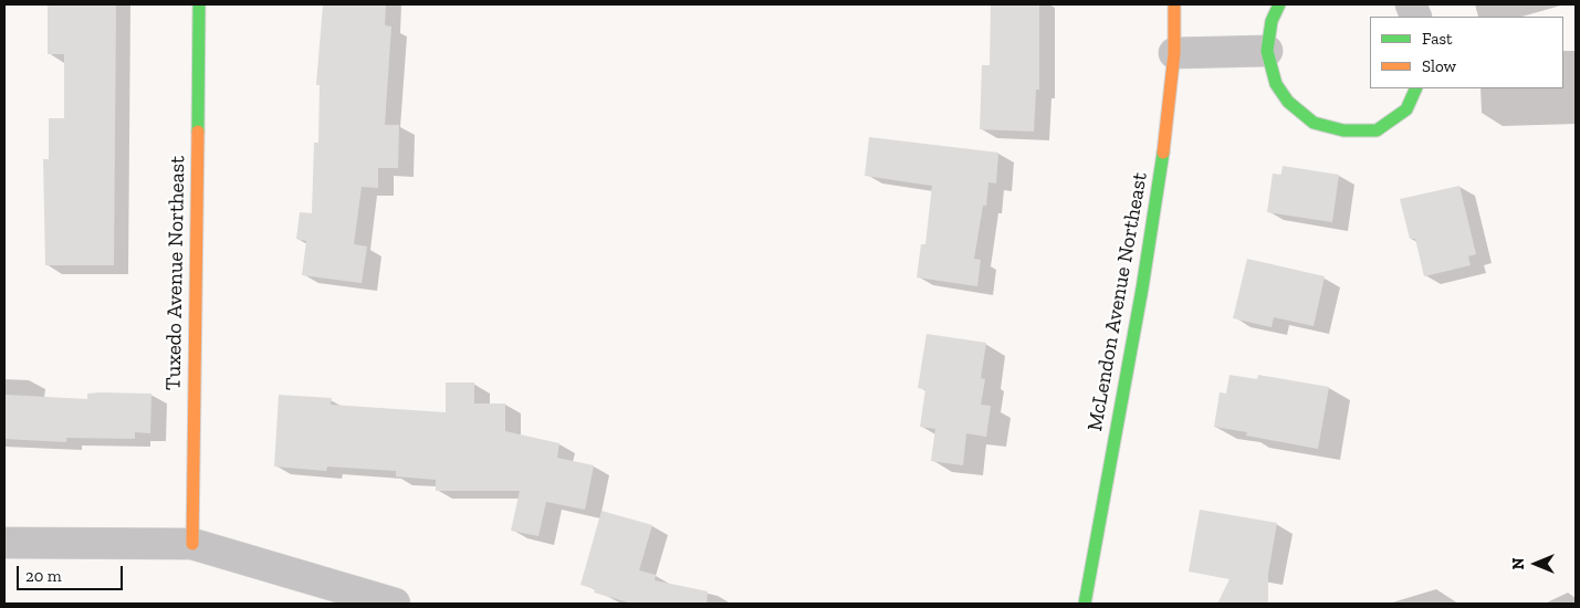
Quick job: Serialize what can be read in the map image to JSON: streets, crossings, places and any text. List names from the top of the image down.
{
  "streets": {
    "street": ["Tuxedo Avenue Northeast", "McLendon Avenue Northeast"]
  },
  "legend": ["Fast", "Slow"],
  "scale_bar": "20 m",
  "north": "left"
}
